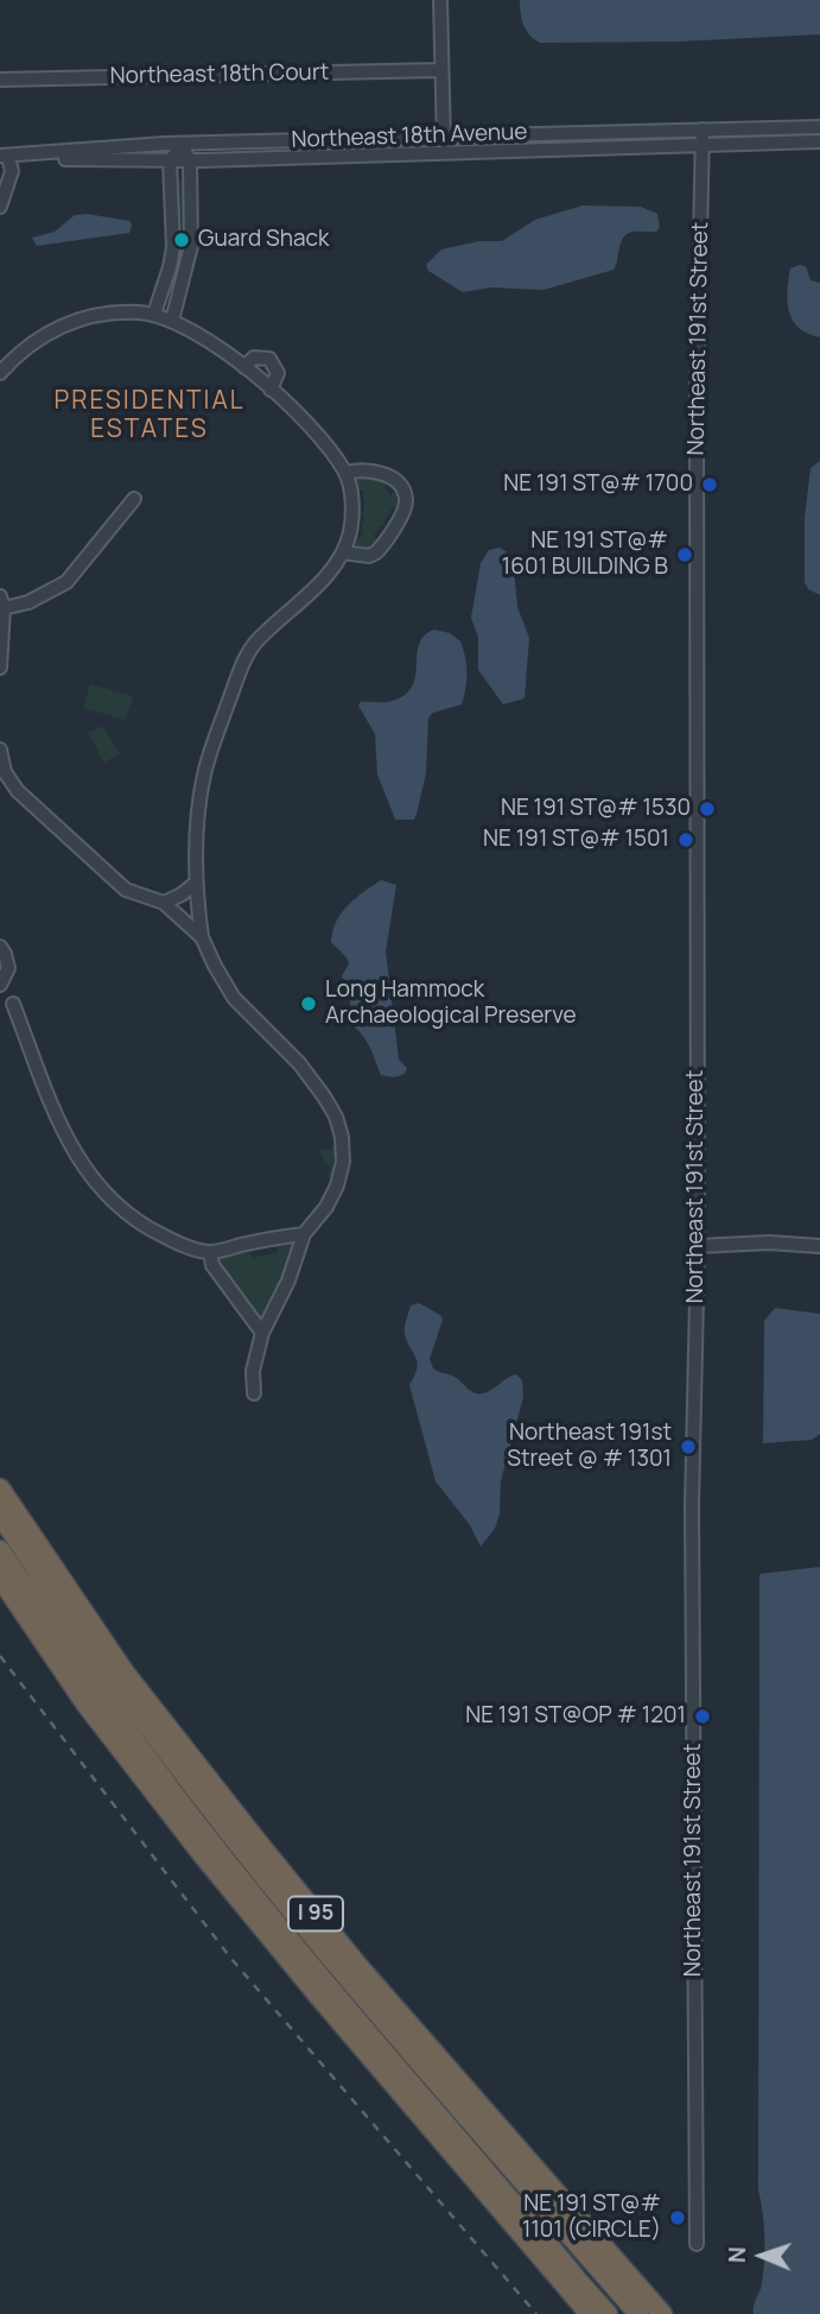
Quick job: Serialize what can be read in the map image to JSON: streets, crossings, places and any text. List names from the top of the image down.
{
  "streets": {
    "highway": ["I 95"],
    "street": ["Northeast 18th Court", "Northeast 18th Avenue", "Northeast 191st Street"]
  },
  "crossings": [
    ["Northeast 18th Avenue", "Northeast 191st Street"]
  ],
  "districts": ["PRESIDENTIAL ESTATES"],
  "places": [
    "Guard Shack",
    "NE 191 ST@# 1700",
    "NE 191 ST@# 1601 BUILDING B",
    "NE 191 ST@# 1530",
    "NE 191 ST@# 1501",
    "Long Hammock Archaeological Preserve",
    "Northeast 191st Street @ # 1301",
    "NE 191 ST@OP # 1201",
    "NE 191 ST@# 1101 (CIRCLE)"
  ],
  "north": "left"
}
